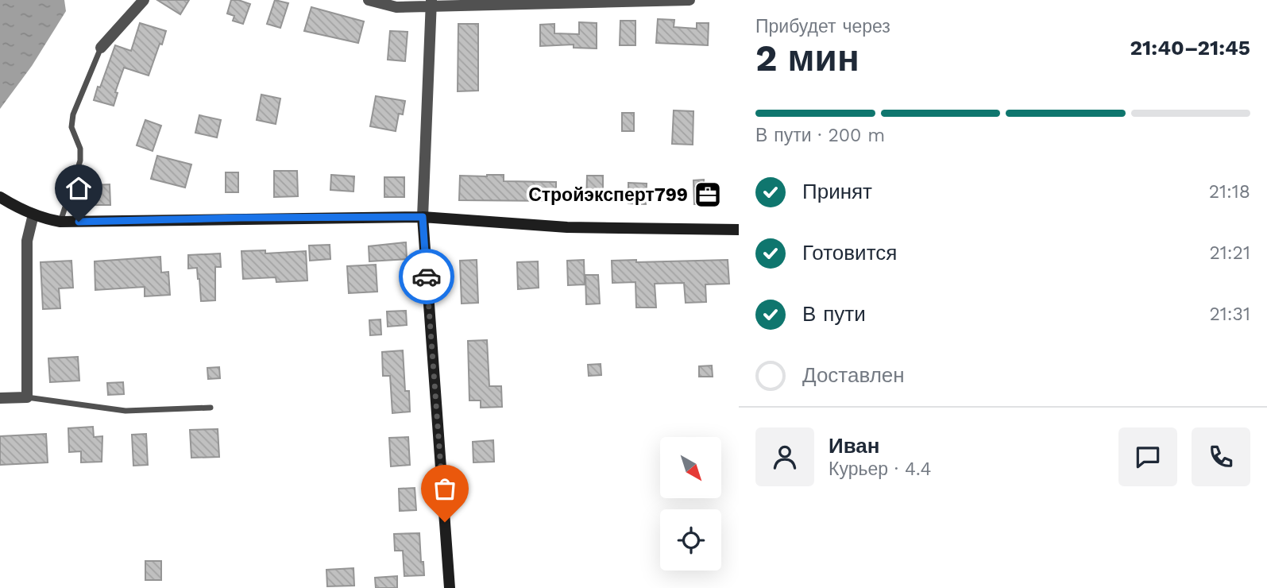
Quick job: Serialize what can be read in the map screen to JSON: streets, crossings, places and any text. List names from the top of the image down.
{
  "places": {
    "office": ["Стройэксперт799"]
  },
  "north": "bottom right",
  "page": {
    "heading": ["2 мин", "Прибудет через", "21:40–21:45"],
    "panel": ["Иван", "Курьер · 4.4"],
    "bar": "В пути · 200 m",
    "list": [
      ["Принят", "21:18"],
      ["Готовится", "21:21"],
      ["В пути", "21:31"],
      "Доставлен"
    ]
  }
}
